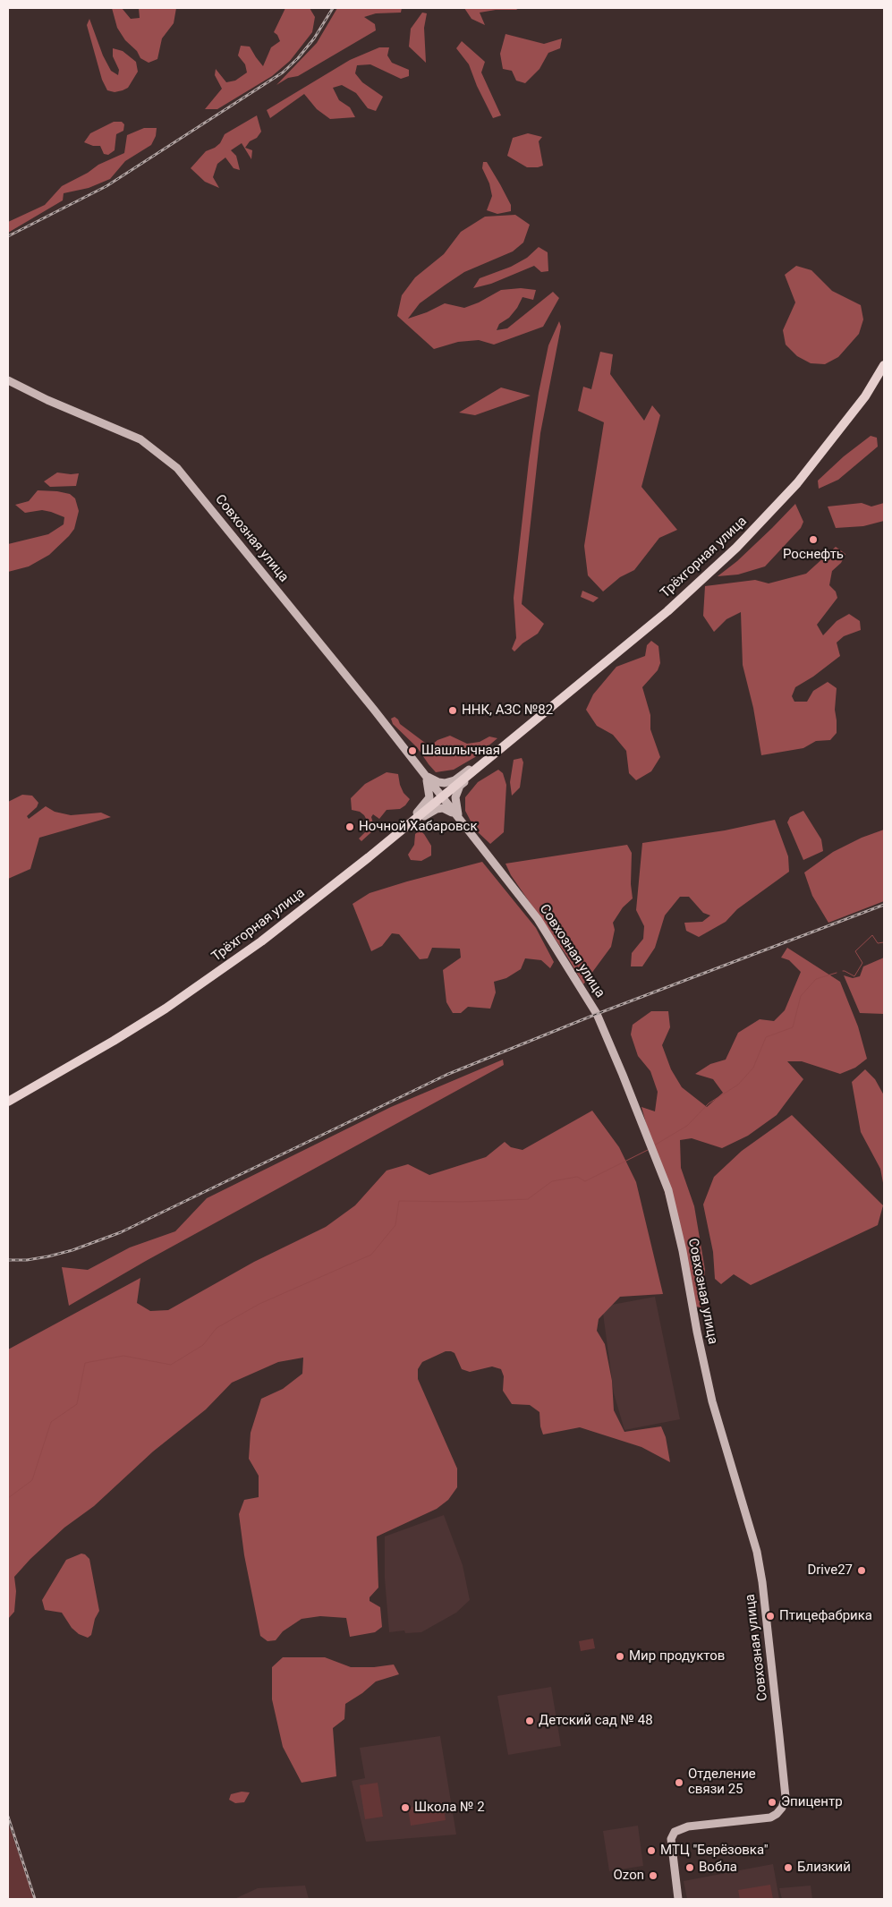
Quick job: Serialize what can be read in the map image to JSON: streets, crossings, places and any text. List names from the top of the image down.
{
  "streets": {
    "highway": ["Трёхгорная улица"],
    "main road": ["Совхозная улица"]
  },
  "crossings": [
    ["Совхозная улица", "Трёхгорная улица"]
  ],
  "places": [
    "Роснефть",
    "ННК, АЗС №82",
    "Шашлычная",
    "Ночной Хабаровск",
    "Drive27",
    "Птицефабрика",
    "Мир продуктов",
    "Детский сад № 48",
    "Отделение связи 25",
    "Эпицентр",
    "Школа № 2",
    "МТЦ \"Берёзовка\"",
    "Вобла",
    "Близкий",
    "Ozon"
  ]
}
